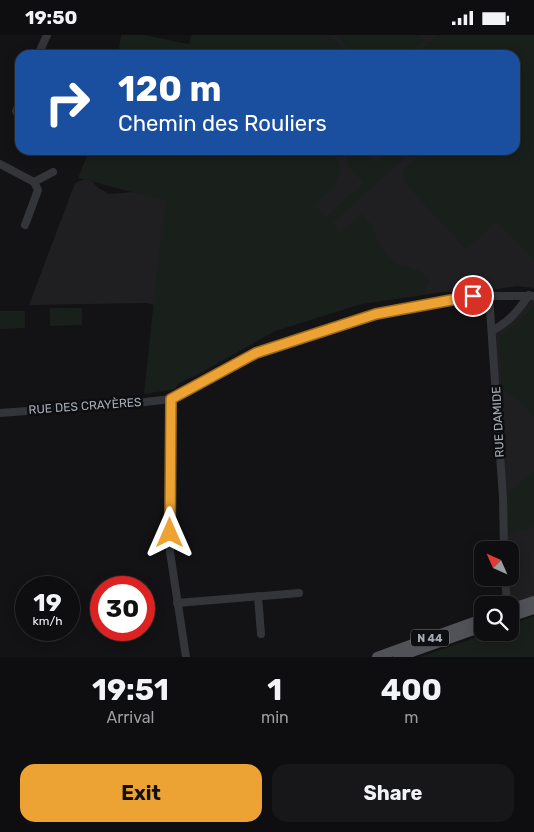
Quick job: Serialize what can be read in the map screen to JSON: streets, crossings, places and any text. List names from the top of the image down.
{
  "streets": {
    "main road": ["N 44"],
    "street": ["RUE DES CRAYÈRES", "RUE DAMIDE"]
  },
  "north": "top left",
  "page": {
    "status": "19:50",
    "turn": ["120 m", "Chemin des Rouliers"],
    "speed": "19 km/h",
    "limit": "30",
    "eta": [
      "19:51",
      "Arrival",
      "1",
      "min",
      "400",
      "m"
    ],
    "buttons": ["Exit", "Share"]
  }
}
